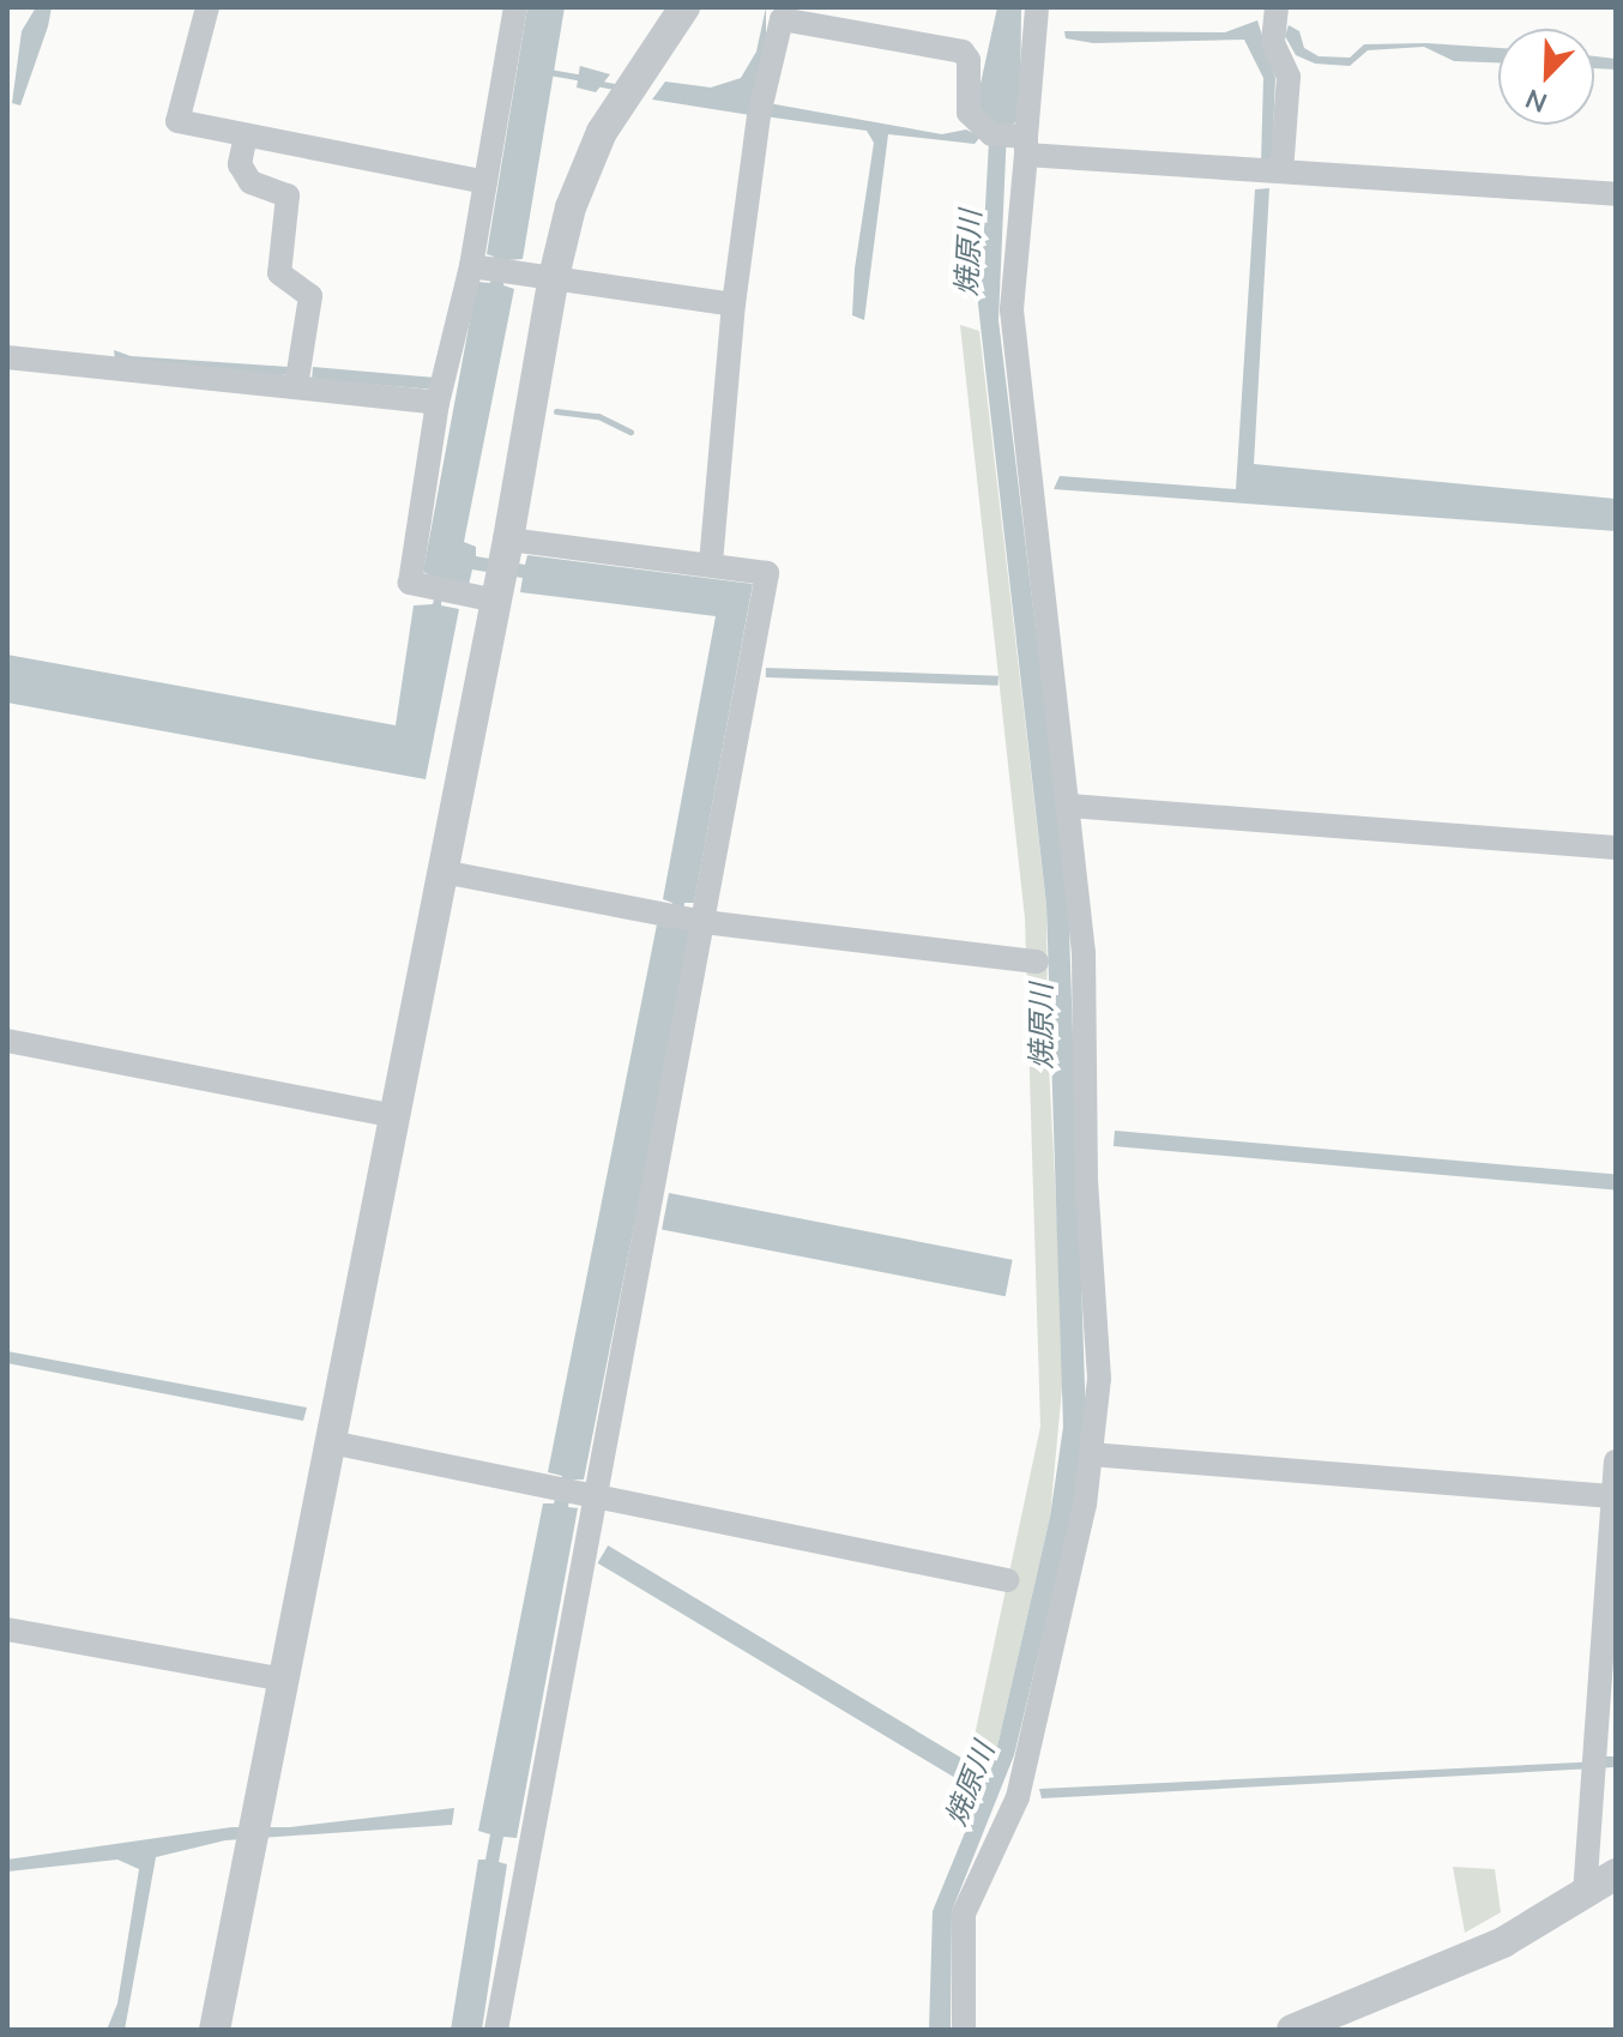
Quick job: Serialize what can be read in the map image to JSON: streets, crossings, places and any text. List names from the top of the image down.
{
  "water": ["焼原川"],
  "north": "bottom left"
}
